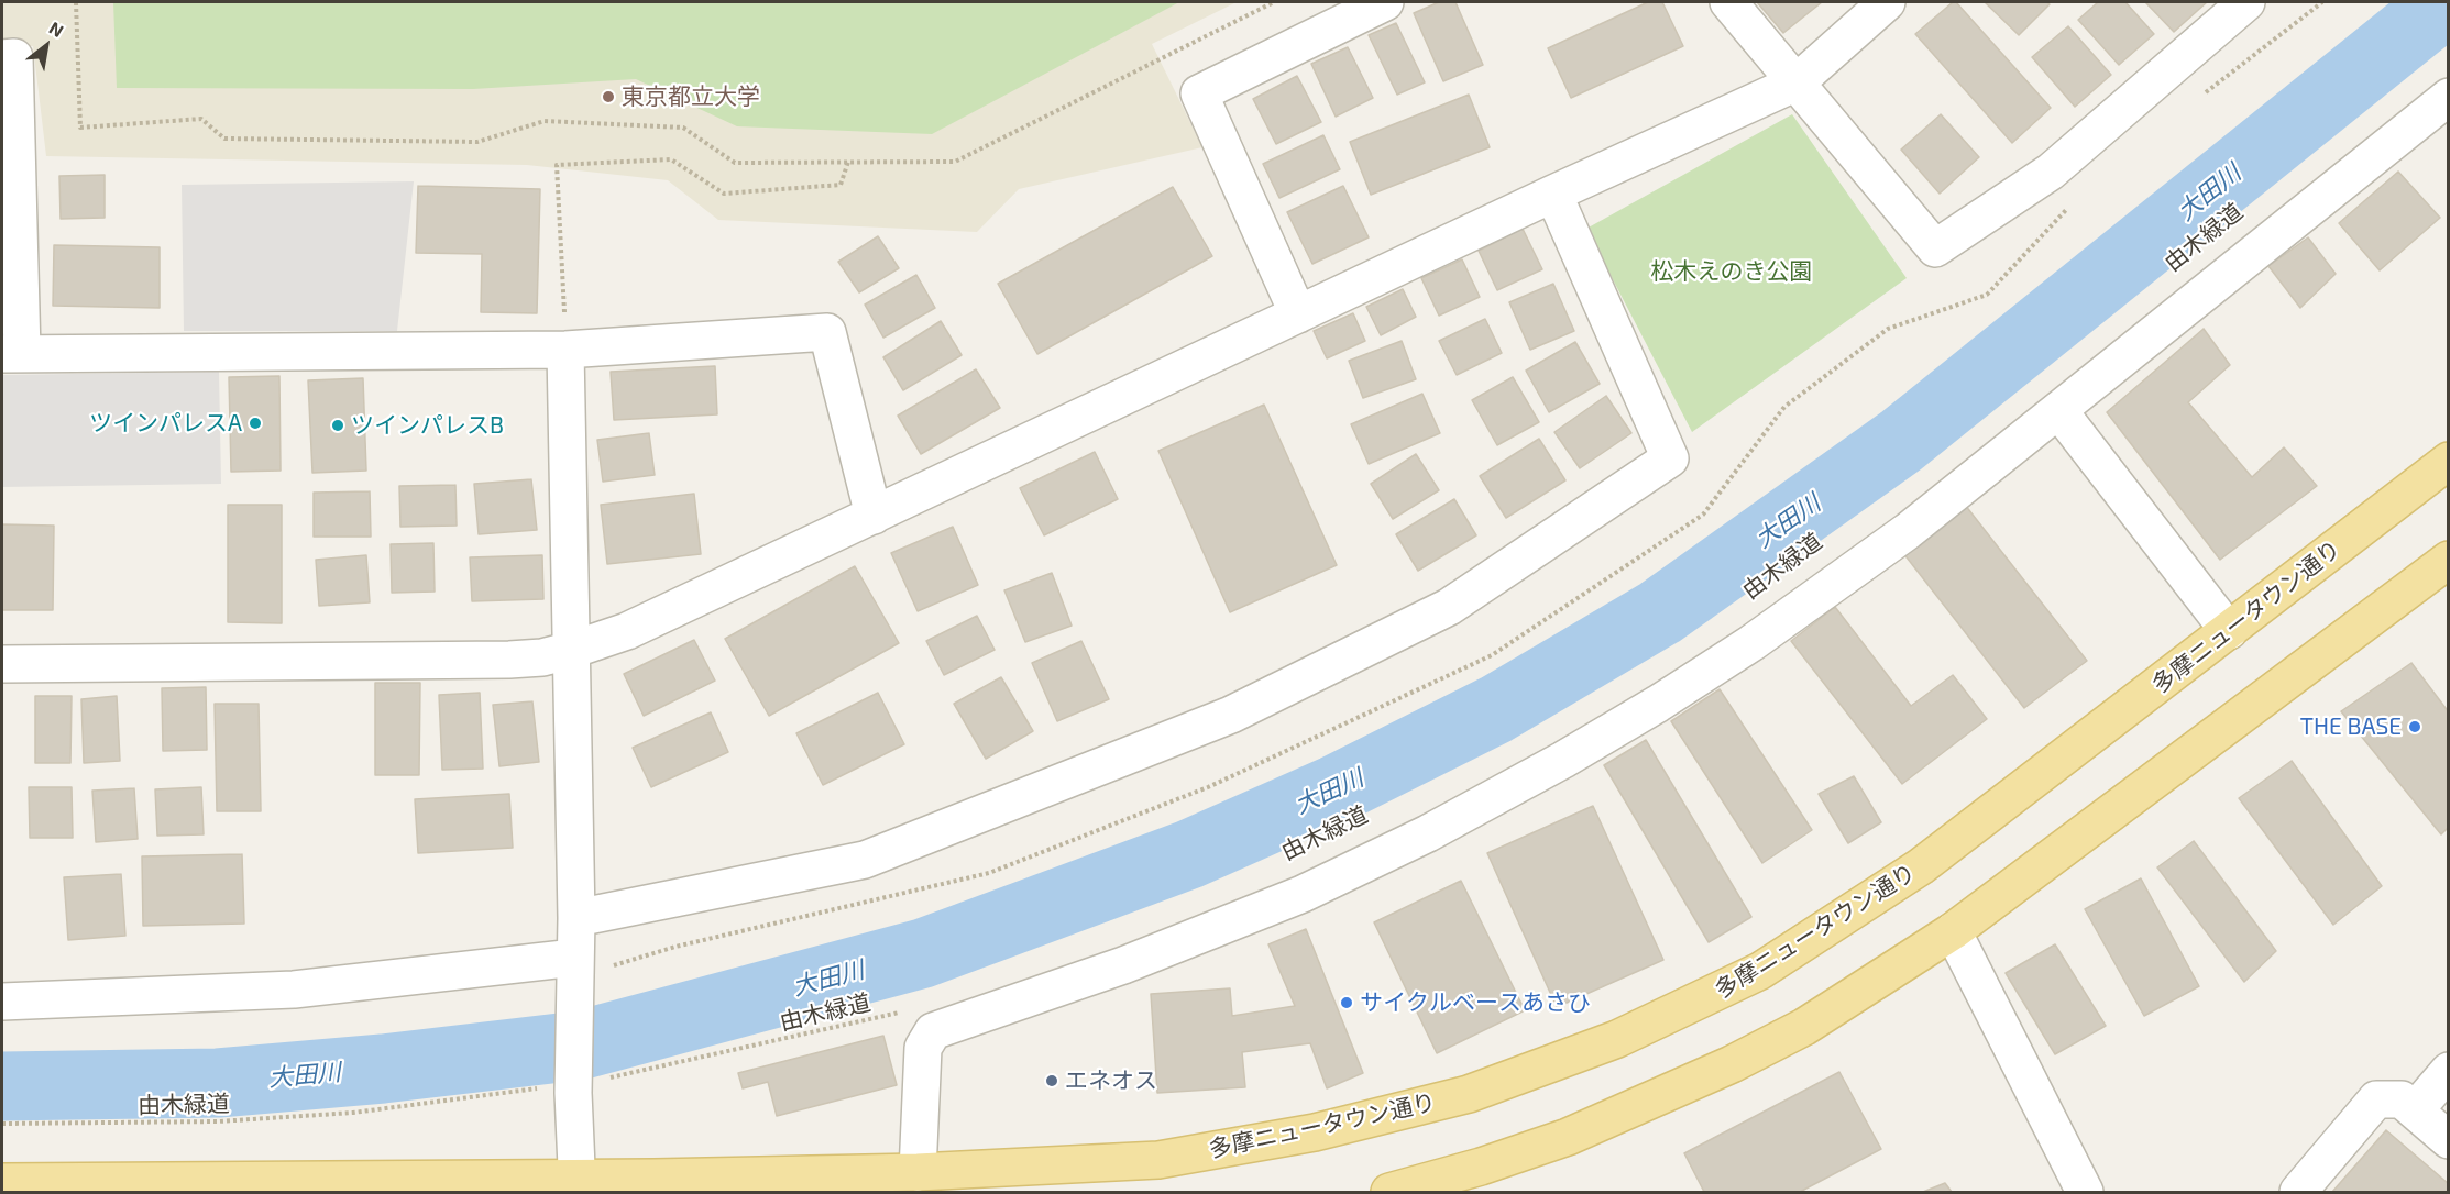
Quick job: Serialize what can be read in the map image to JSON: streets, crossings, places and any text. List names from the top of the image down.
{
  "streets": {
    "main road": ["多摩ニュータウン通り"],
    "path": ["由木緑道"]
  },
  "water": ["大田川"],
  "parks": ["松木えのき公園"],
  "places": [
    "東京都立大学",
    "ツインパレスA",
    "ツインパレスB",
    "THE BASE",
    "サイクルベースあさひ",
    "エネオス"
  ],
  "north": "top right"
}
